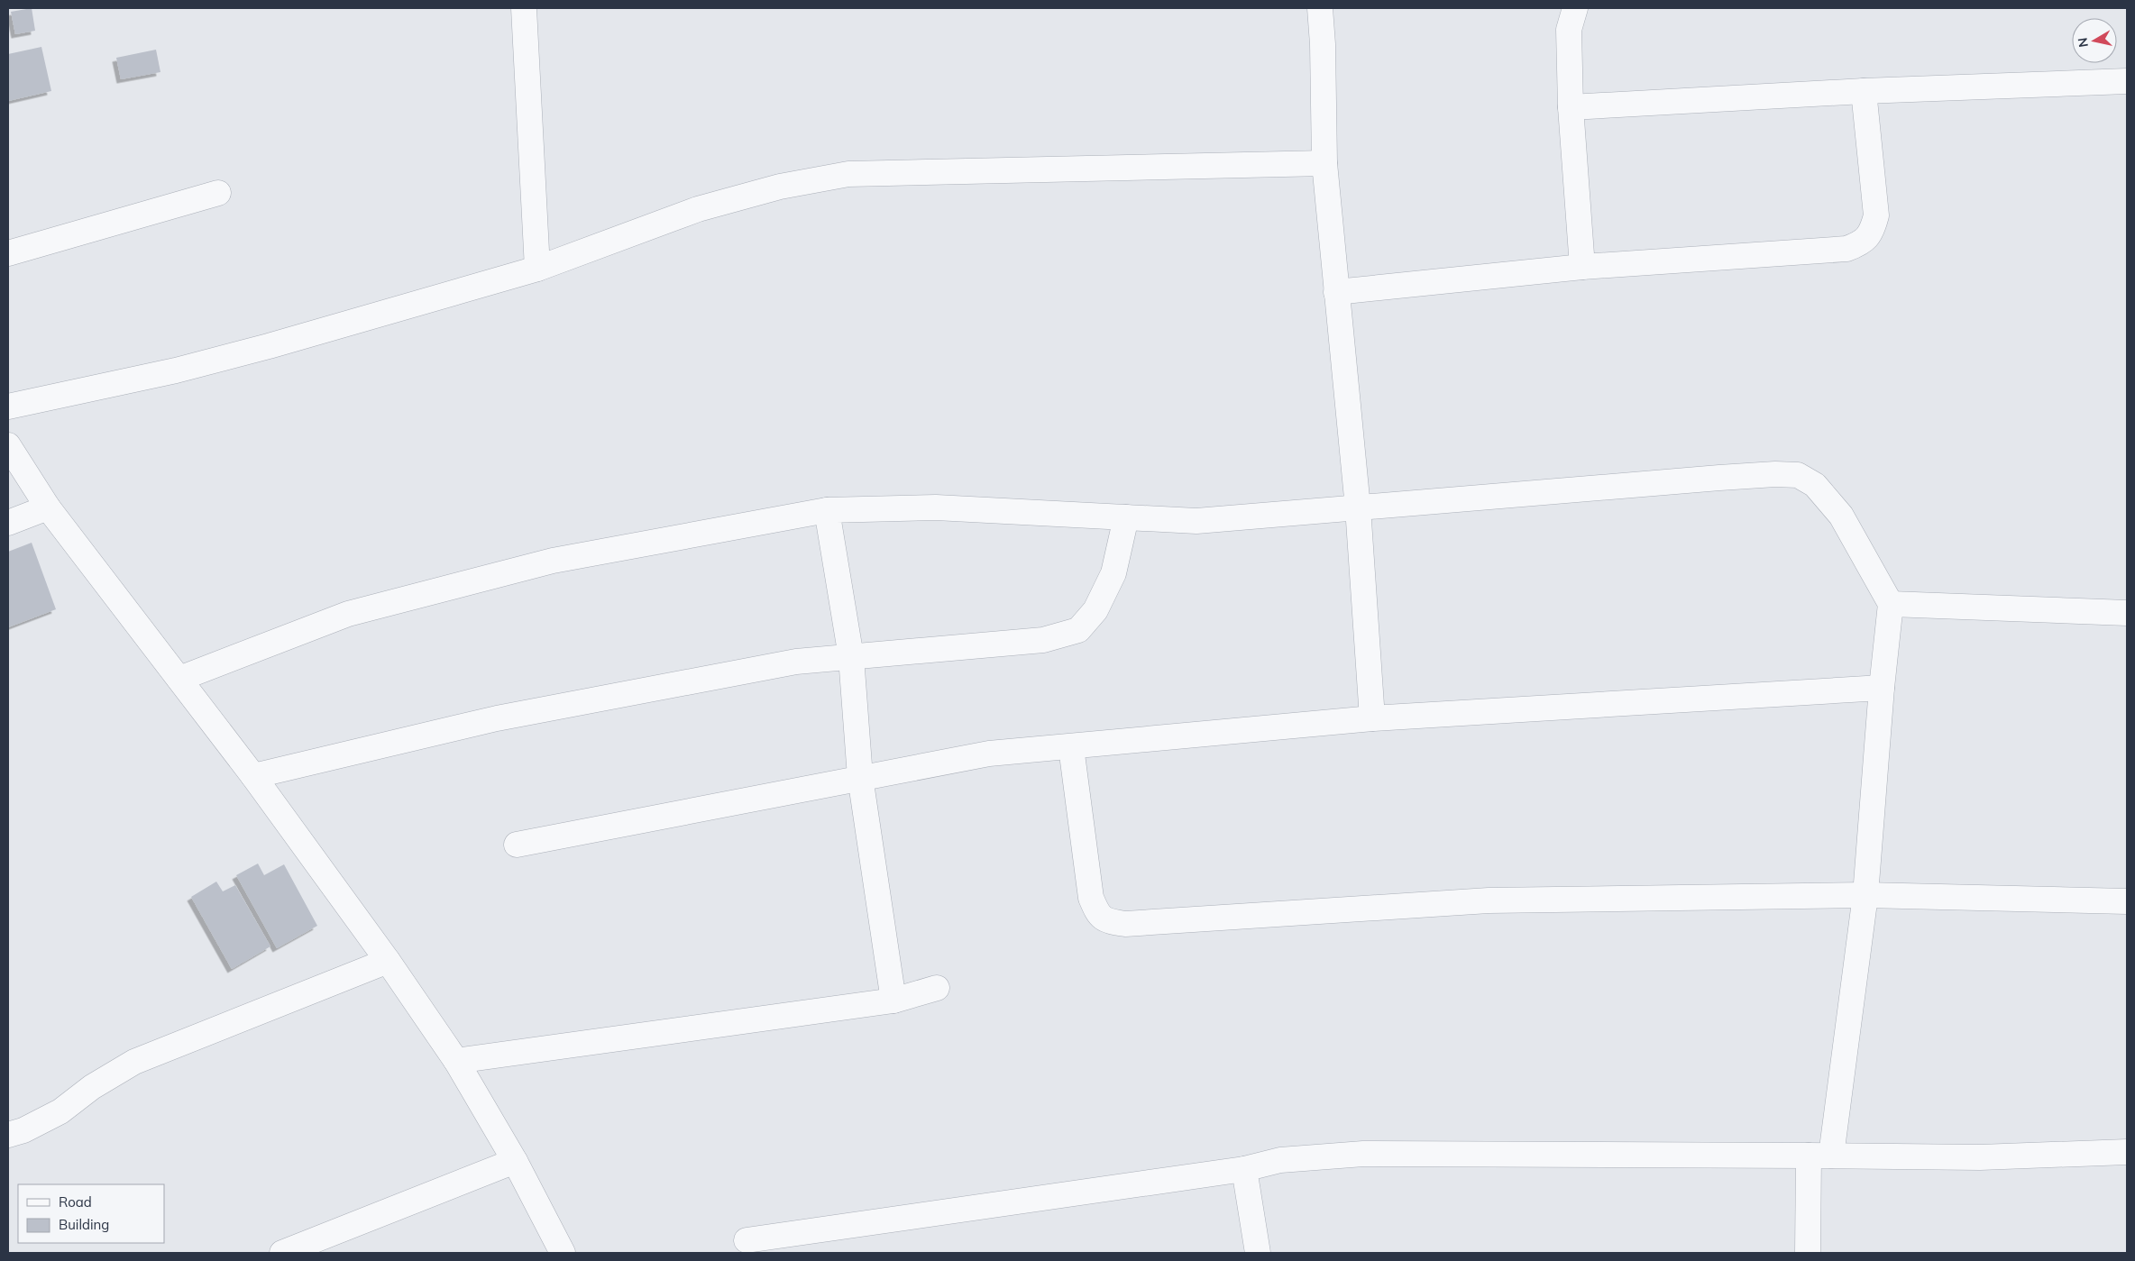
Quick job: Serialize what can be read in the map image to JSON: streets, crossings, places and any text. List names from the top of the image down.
{
  "legend": ["Road", "Building"],
  "north": "left"
}
